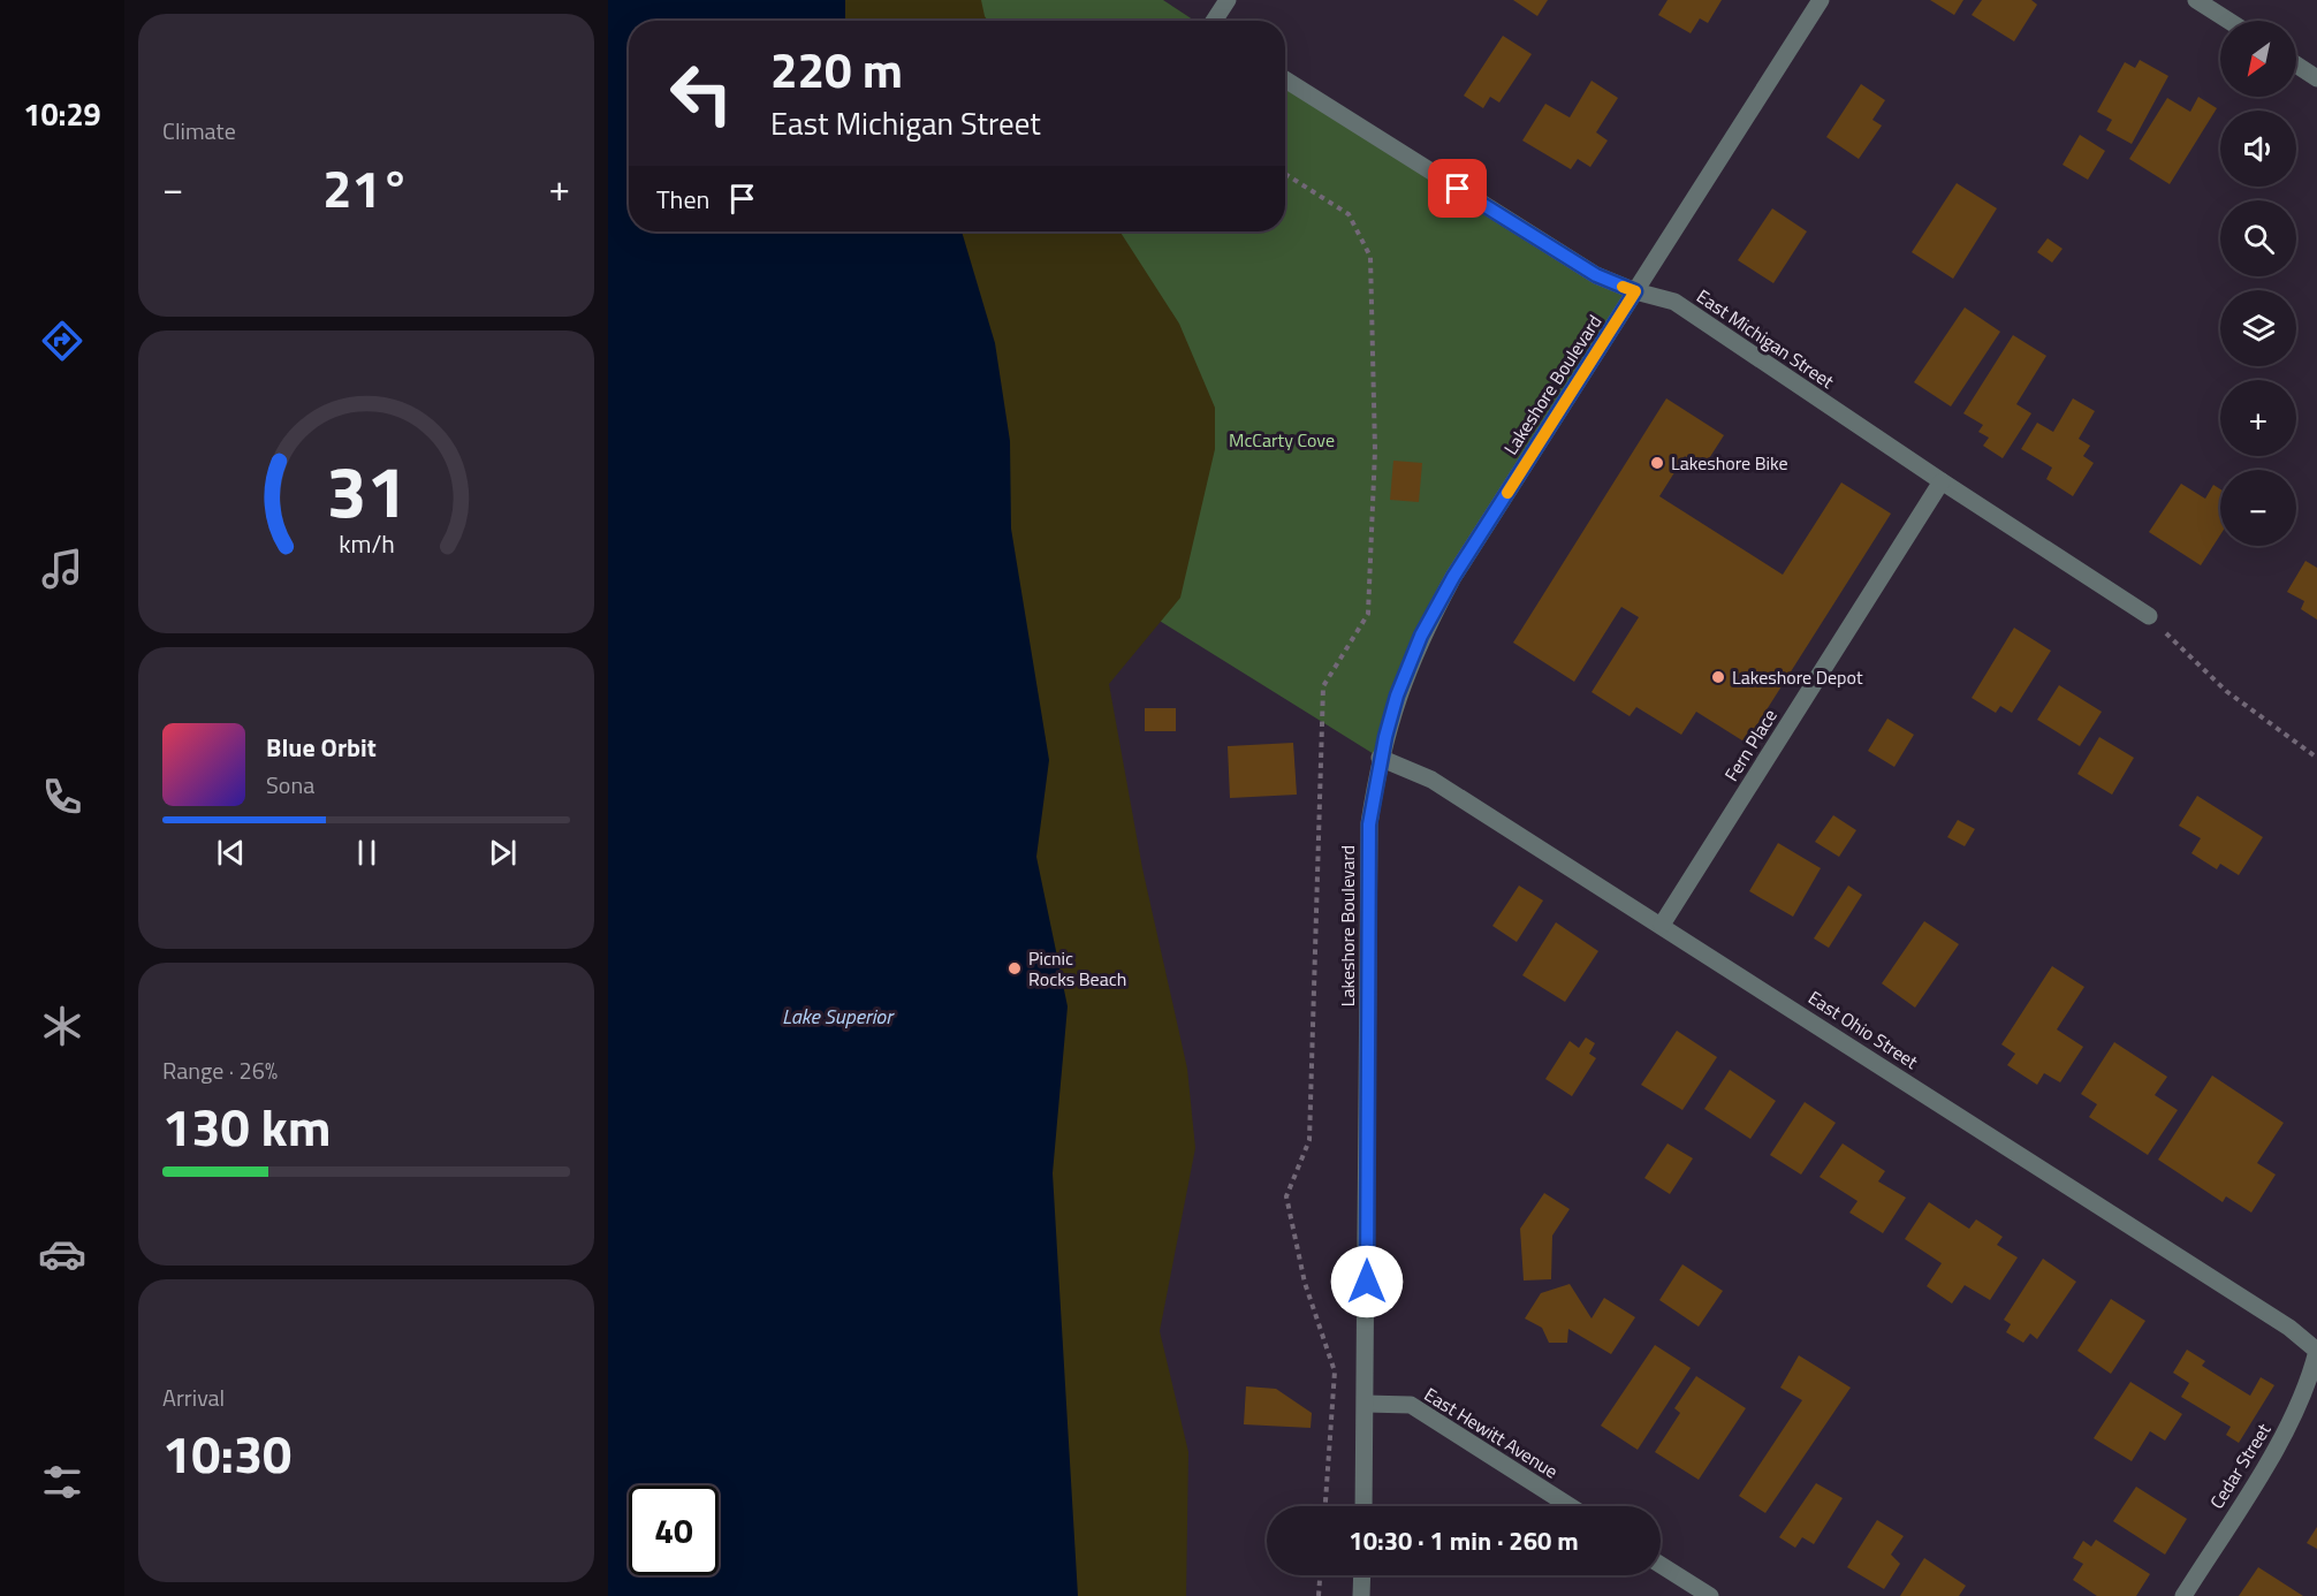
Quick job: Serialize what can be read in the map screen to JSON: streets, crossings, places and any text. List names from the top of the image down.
{
  "streets": {
    "street": [
      "East Michigan Street",
      "Lakeshore Boulevard",
      "Fern Place",
      "East Ohio Street",
      "East Hewitt Avenue",
      "Cedar Street"
    ]
  },
  "crossings": [
    ["East Michigan Street", "Lakeshore Boulevard"],
    ["East Michigan Street", "Fern Place"],
    ["Lakeshore Boulevard", "East Ohio Street"],
    ["Lakeshore Boulevard", "East Hewitt Avenue"],
    ["Fern Place", "East Ohio Street"],
    ["East Ohio Street", "Cedar Street"]
  ],
  "water": ["Lake Superior"],
  "parks": ["McCarty Cove"],
  "places": ["Lakeshore Bike", "Lakeshore Depot", "Picnic Rocks Beach"],
  "north": "bottom left",
  "page": {
    "tabs": "10:29",
    "tile": [
      "Climate",
      ["Range · 26%", "130 km"],
      ["Arrival", "10:30"]
    ],
    "map_buttons": ["+", "−"],
    "turn": ["220 m", "East Michigan Street"],
    "heat": ["−", "21°", "+"],
    "then": "Then",
    "song": ["Blue Orbit", "Sona"],
    "limit": "40",
    "trip": "10:30 · 1 min · 260 m",
    "gauge": ["31", "km/h"]
  }
}
